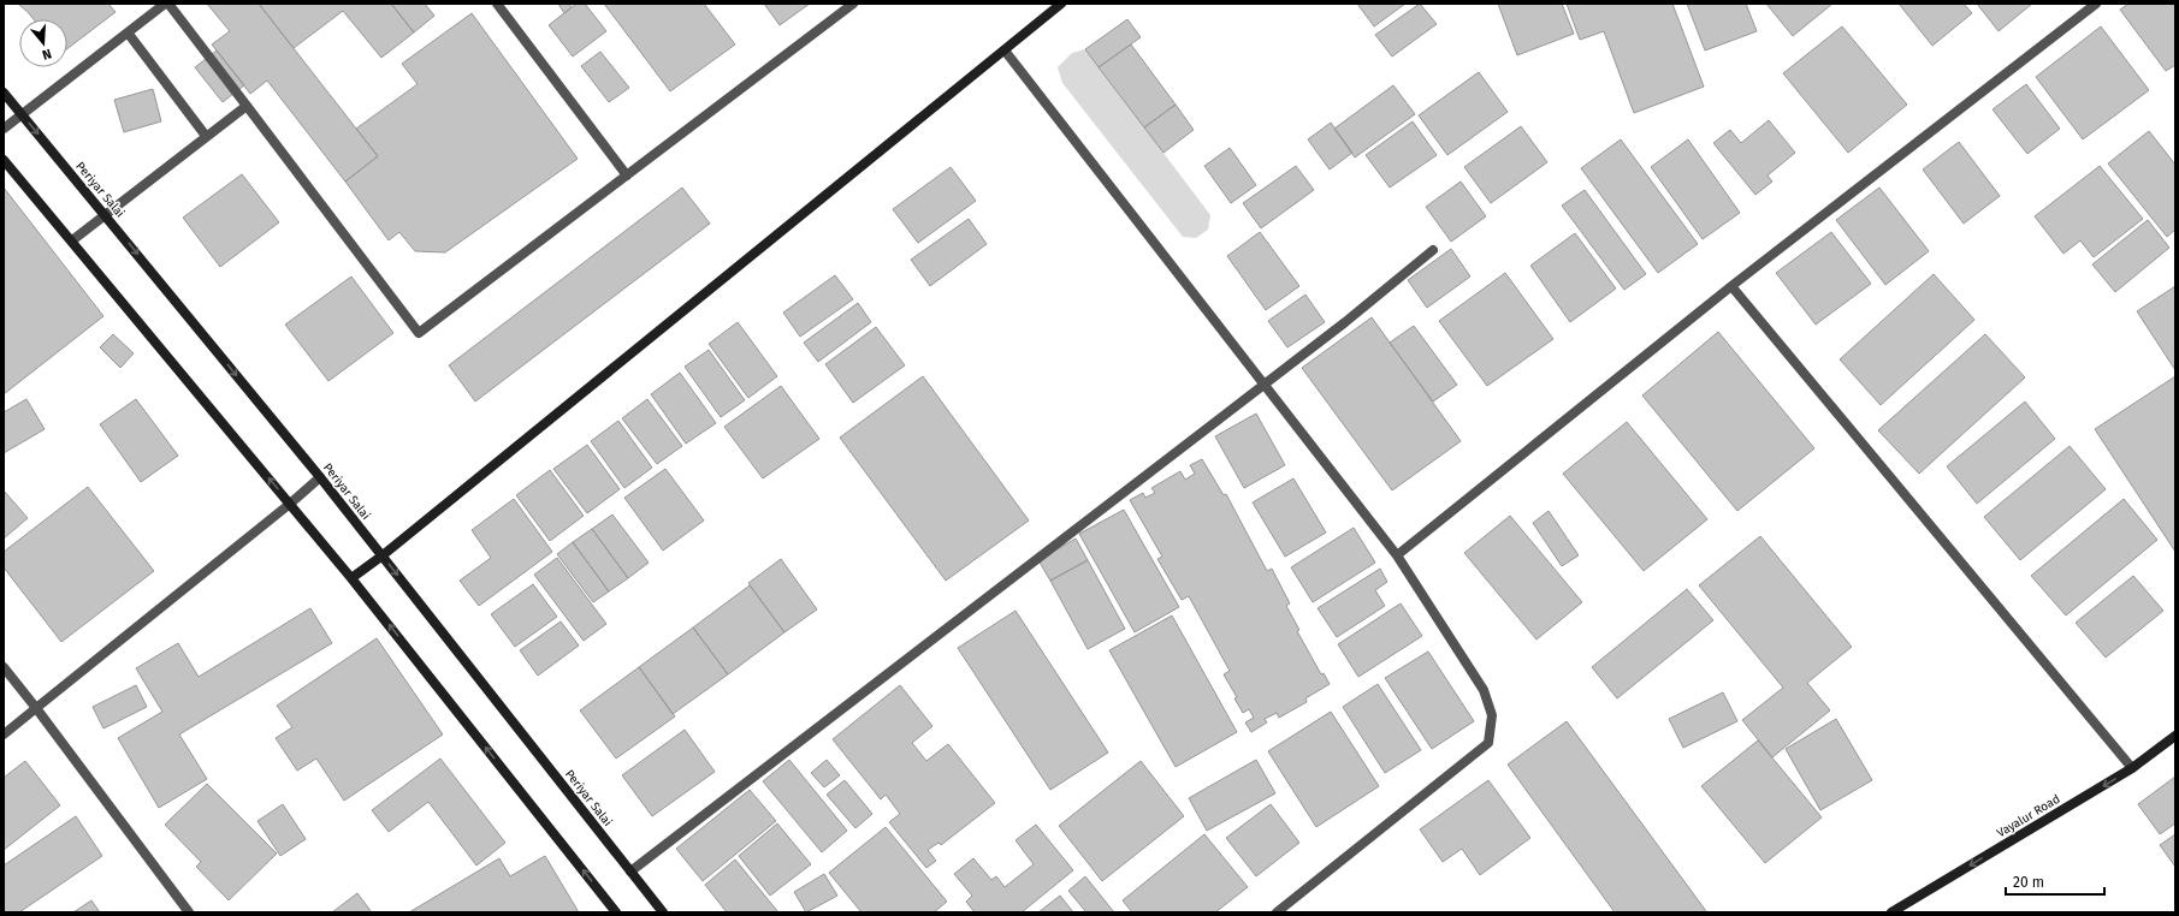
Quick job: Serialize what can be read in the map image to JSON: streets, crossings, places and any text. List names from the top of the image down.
{
  "streets": {
    "main road": ["Periyar Salai", "Vayalur Road"]
  },
  "one_way": ["Vayalur Road"],
  "scale_bar": "20 m",
  "north": "bottom"
}
